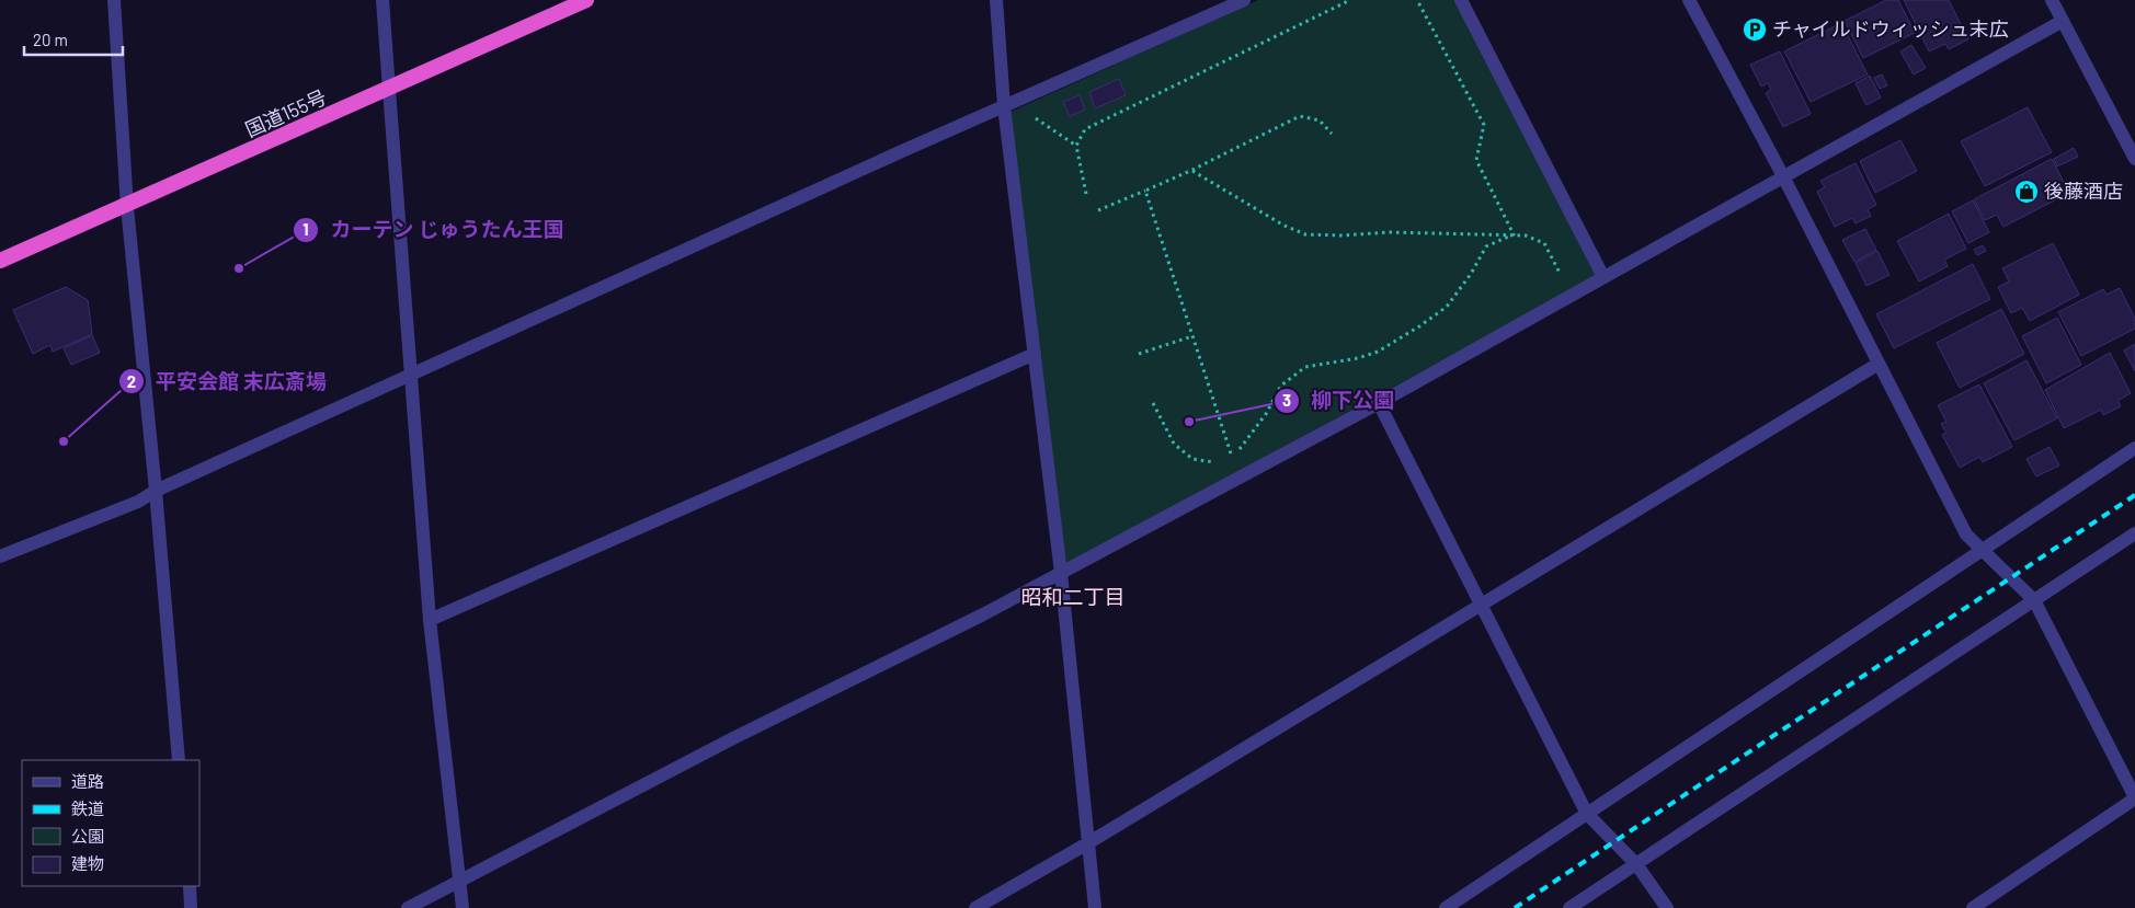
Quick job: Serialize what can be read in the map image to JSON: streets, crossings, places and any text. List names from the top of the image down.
{
  "streets": {
    "highway": ["国道155号"]
  },
  "districts": ["昭和二丁目"],
  "places": {
    "parking": ["チャイルドウィッシュ末広"],
    "shop": ["後藤酒店"],
    "other": ["カーテン じゅうたん王国", "柳下公園", "平安会館 末広斎場"]
  },
  "legend": [
    "道路",
    "鉄道",
    "公園",
    "建物"
  ],
  "scale_bar": "20 m"
}
